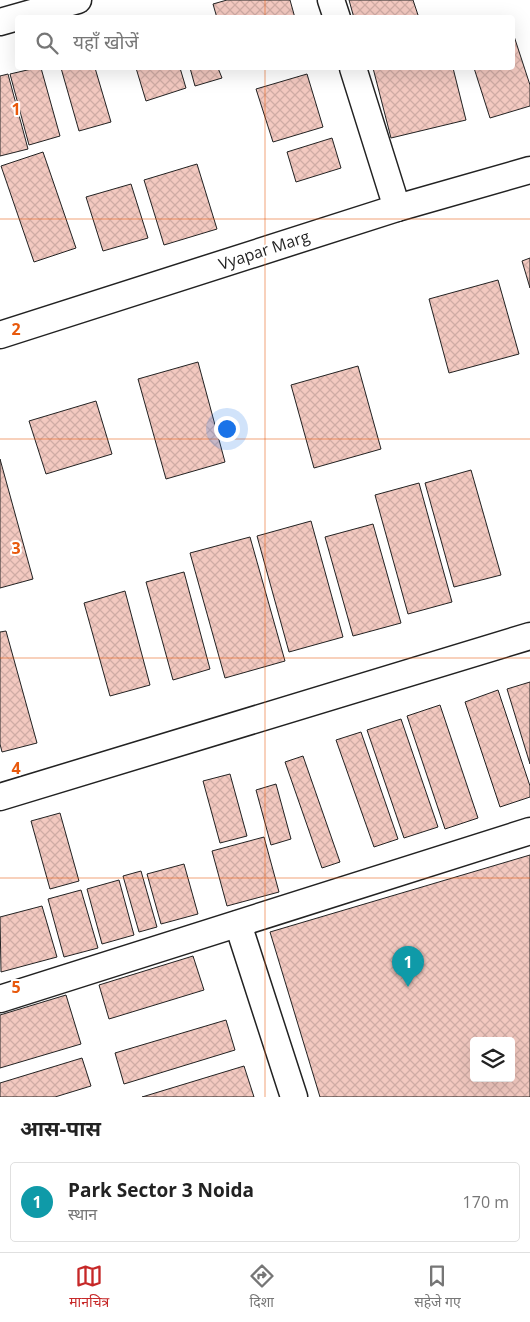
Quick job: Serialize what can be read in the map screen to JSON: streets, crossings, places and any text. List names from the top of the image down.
{
  "streets": {
    "street": ["Vyapar Marg"]
  },
  "page": {
    "search": "यहाँ खोजें",
    "pins": "1",
    "heading": "आस-पास",
    "list": [
      {
        "mark": "1",
        "name": "Park Sector 3 Noida",
        "note": "स्थान",
        "value": "170 m"
      }
    ],
    "nav": ["मानचित्र", "दिशा", "सहेजे गए"]
  },
  "grid": {
    "rows": [
      "1",
      "2",
      "3",
      "4",
      "5"
    ]
  }
}
